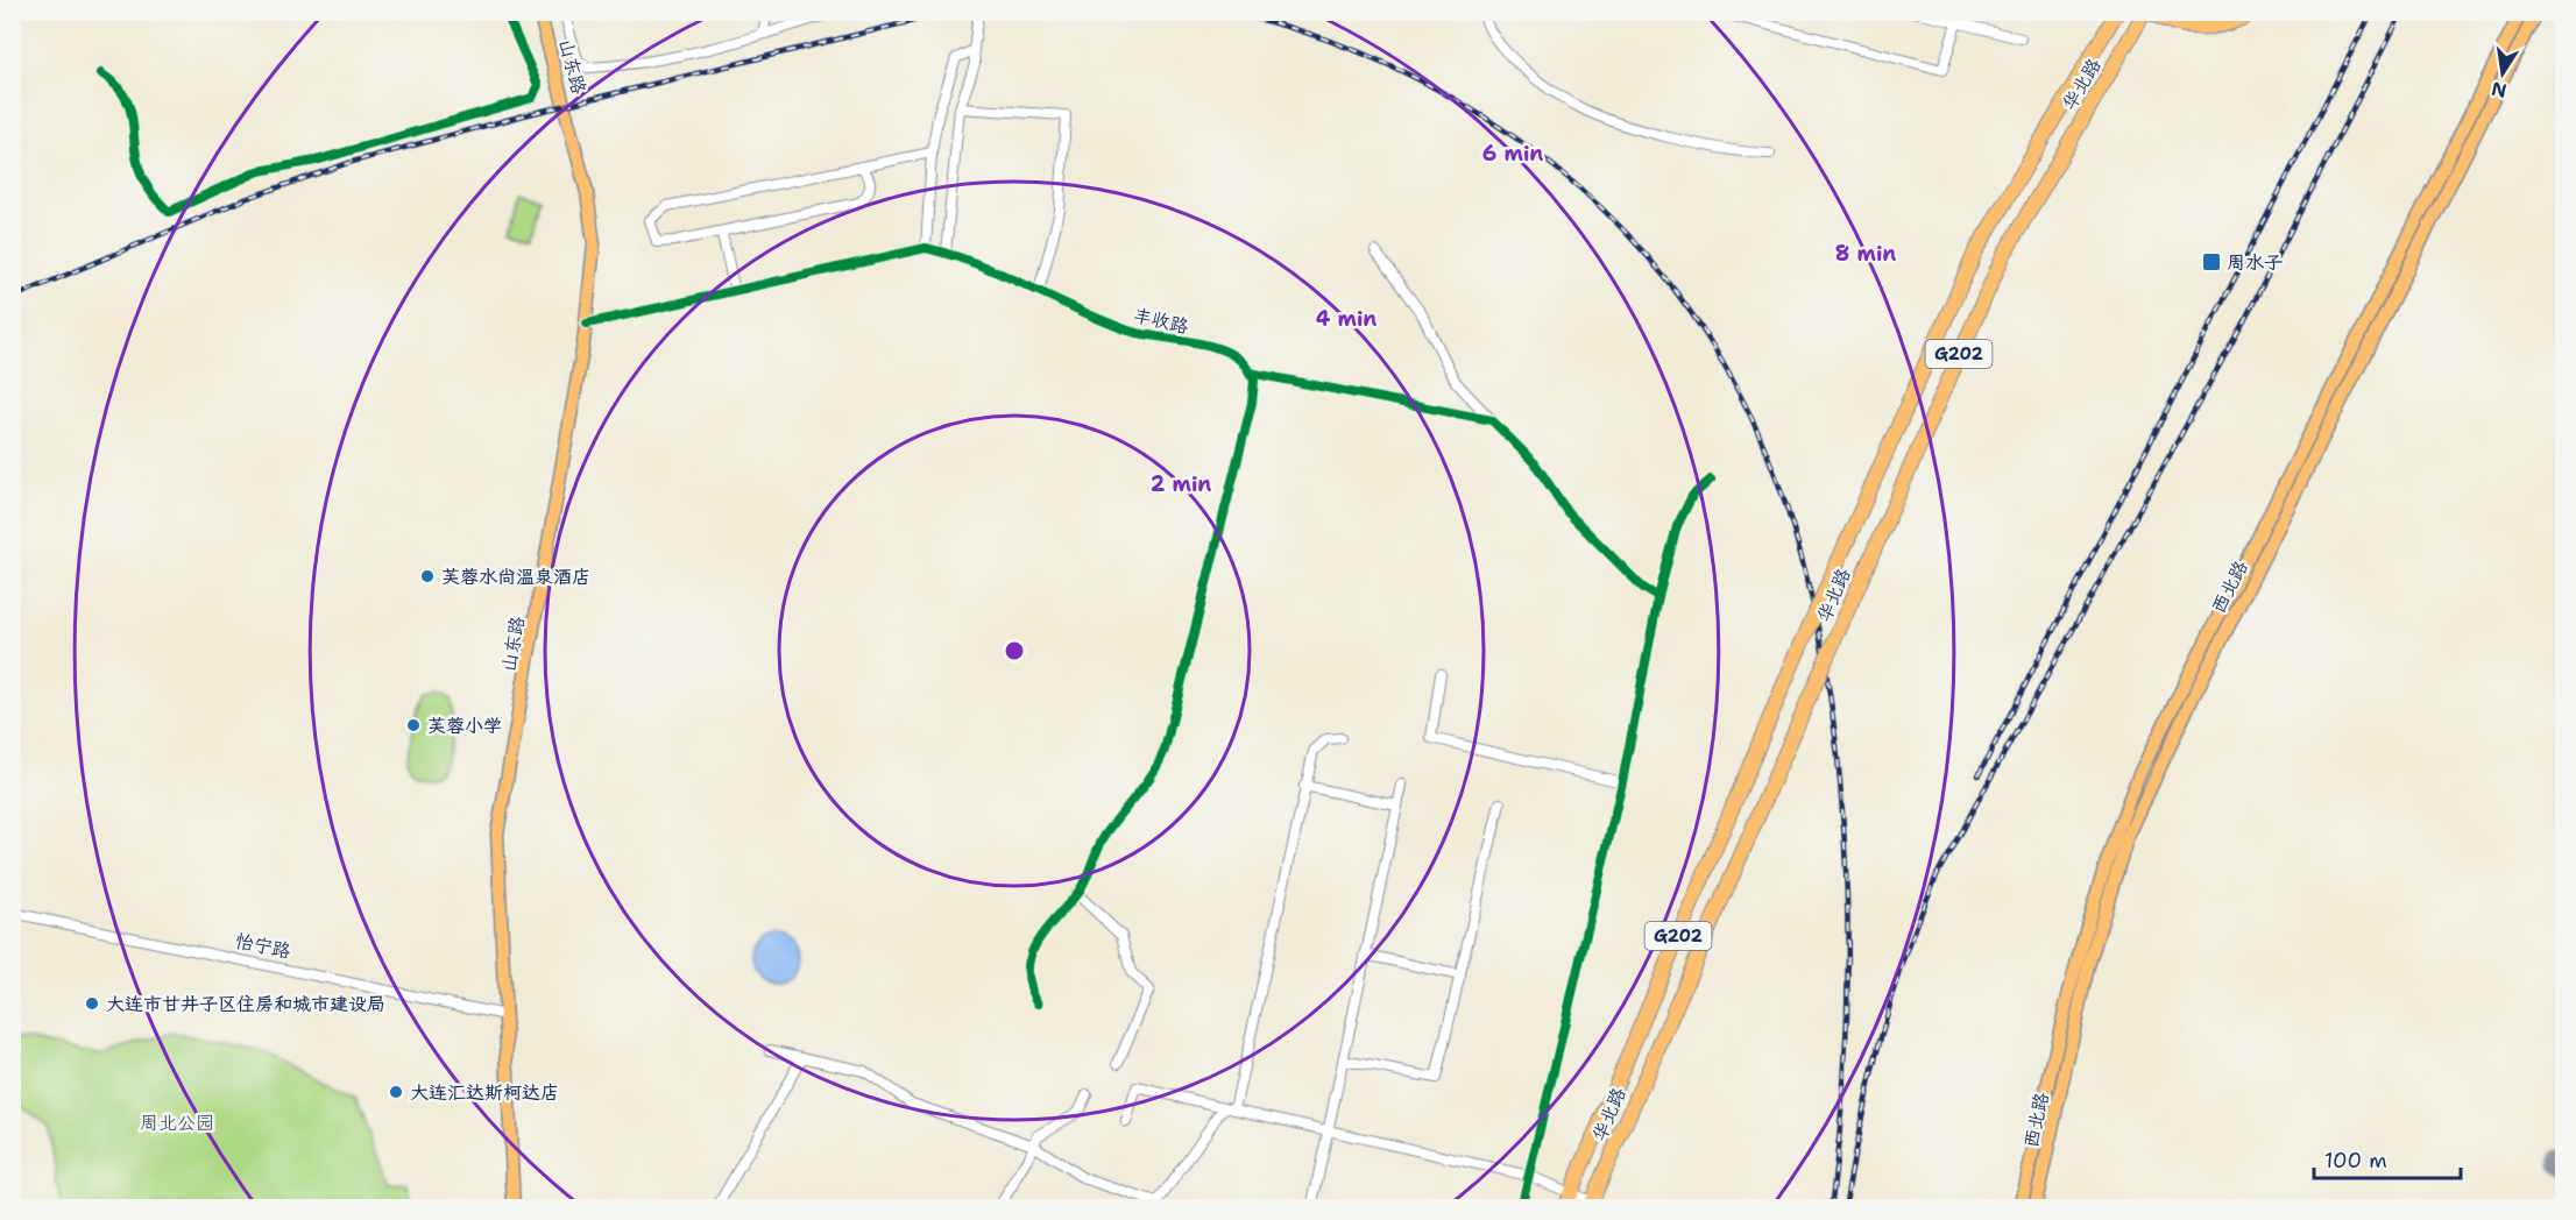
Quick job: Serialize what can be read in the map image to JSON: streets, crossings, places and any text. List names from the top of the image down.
{
  "streets": {
    "highway": ["华北路", "G202"],
    "main road": ["山东路", "西北路"],
    "street": ["丰收路", "怡宁路"]
  },
  "crossings": [
    ["山东路", "丰收路"],
    ["山东路", "怡宁路"]
  ],
  "parks": ["周北公园"],
  "places": {
    "transit": ["周水子"],
    "other": [
      "芙蓉水尚温泉酒店",
      "芙蓉小学",
      "大连市甘井子区住房和城市建设局",
      "大连汇达斯柯达店"
    ]
  },
  "scale_bar": "100 m",
  "north": "bottom",
  "rings": [
    "6 min",
    "8 min",
    "4 min",
    "2 min"
  ]
}
